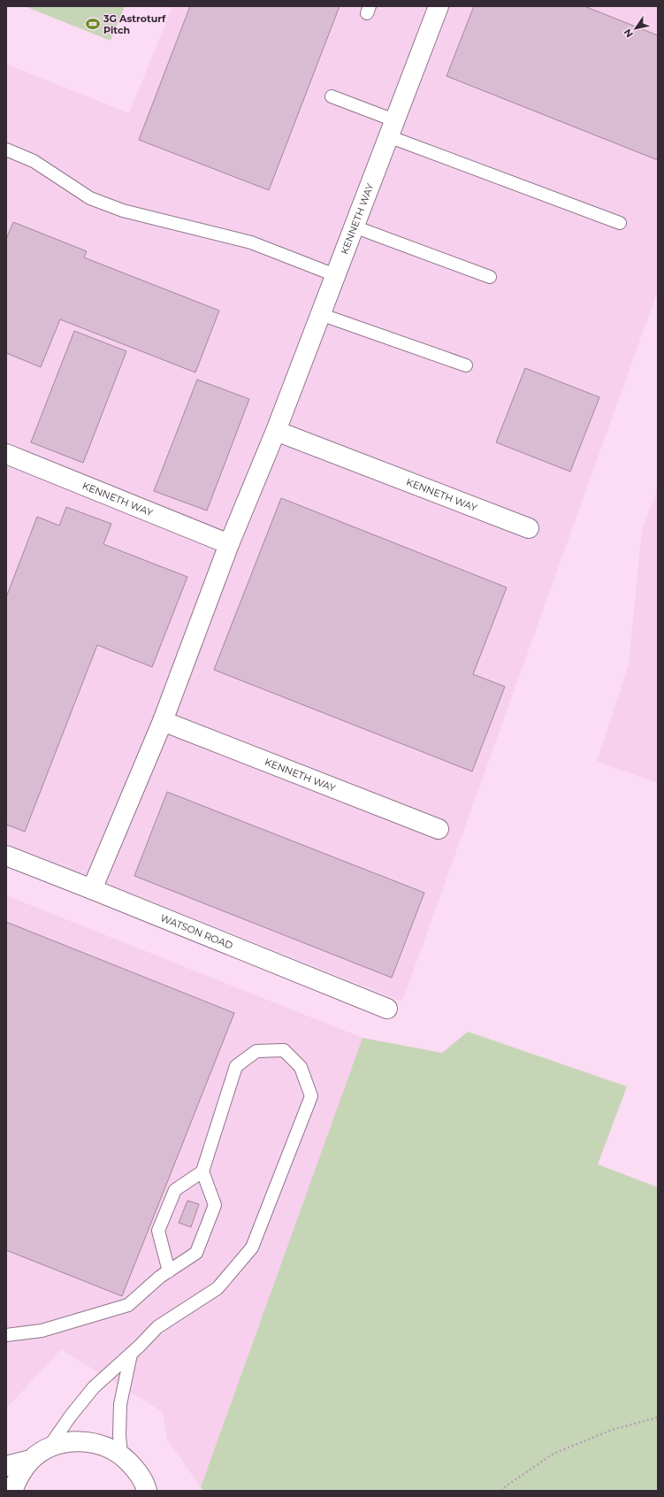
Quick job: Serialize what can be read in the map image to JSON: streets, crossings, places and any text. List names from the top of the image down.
{
  "streets": {
    "street": ["KENNETH WAY", "WATSON ROAD"]
  },
  "crossings": [
    ["KENNETH WAY", "WATSON ROAD"]
  ],
  "places": {
    "sports": ["3G Astroturf Pitch"]
  },
  "north": "bottom left"
}
